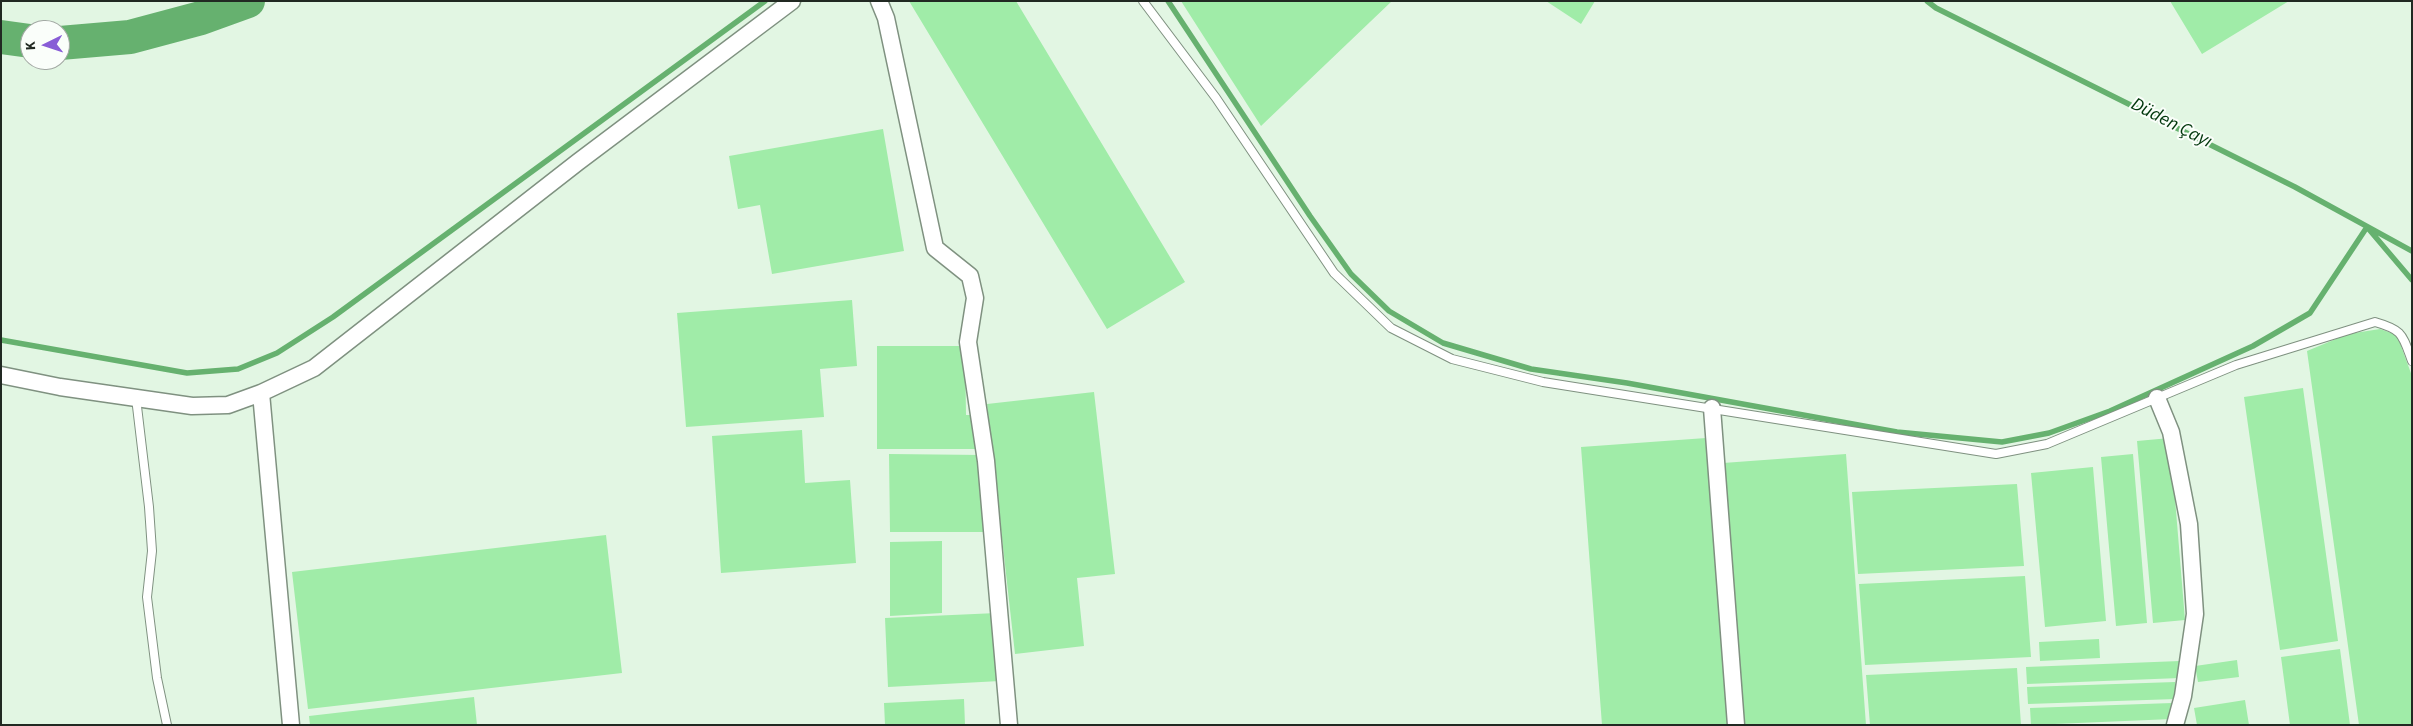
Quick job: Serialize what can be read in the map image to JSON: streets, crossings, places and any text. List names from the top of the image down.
{
  "water": ["Düden Çayı"],
  "north": "left"
}
